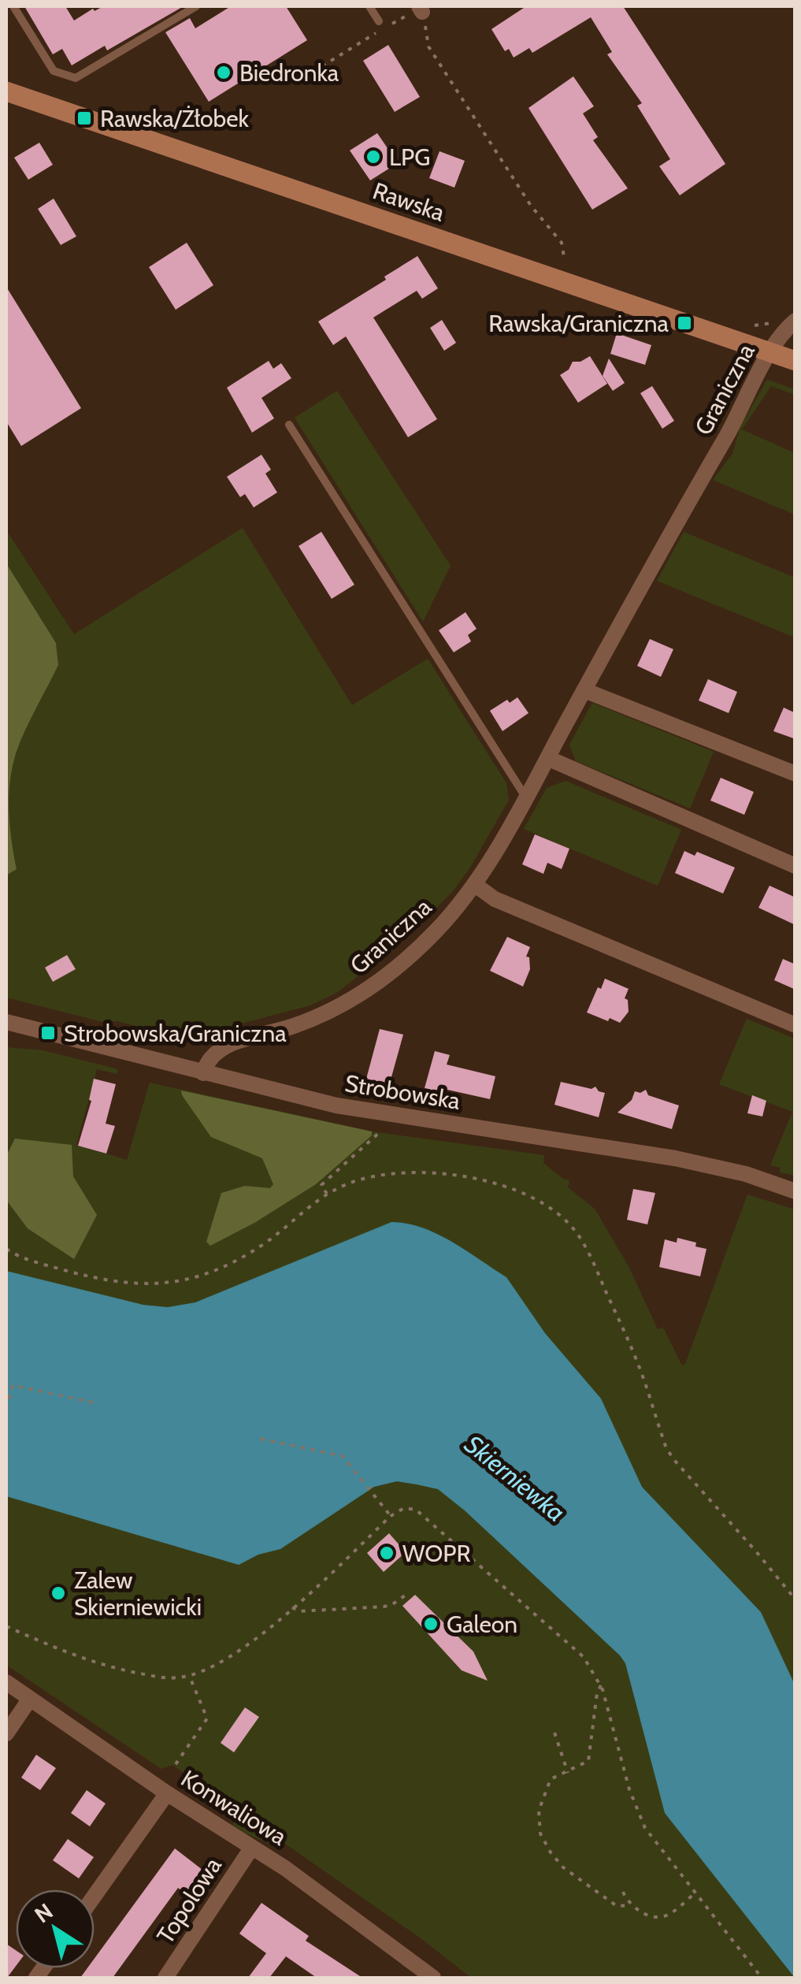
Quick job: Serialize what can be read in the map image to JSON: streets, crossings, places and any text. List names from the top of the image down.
{
  "streets": {
    "street": [
      "Rawska",
      "Graniczna",
      "Strobowska",
      "Konwaliowa",
      "Topolowa"
    ]
  },
  "crossings": [
    ["Rawska", "Graniczna"],
    ["Graniczna", "Strobowska"],
    ["Konwaliowa", "Topolowa"]
  ],
  "water": ["Skierniewka"],
  "places": {
    "other": [
      "Biedronka",
      "LPG",
      "WOPR",
      "Zalew Skierniewicki",
      "Galeon"
    ],
    "transit": ["Rawska/Żłobek", "Rawska/Graniczna", "Strobowska/Graniczna"]
  },
  "north": "top left"
}
